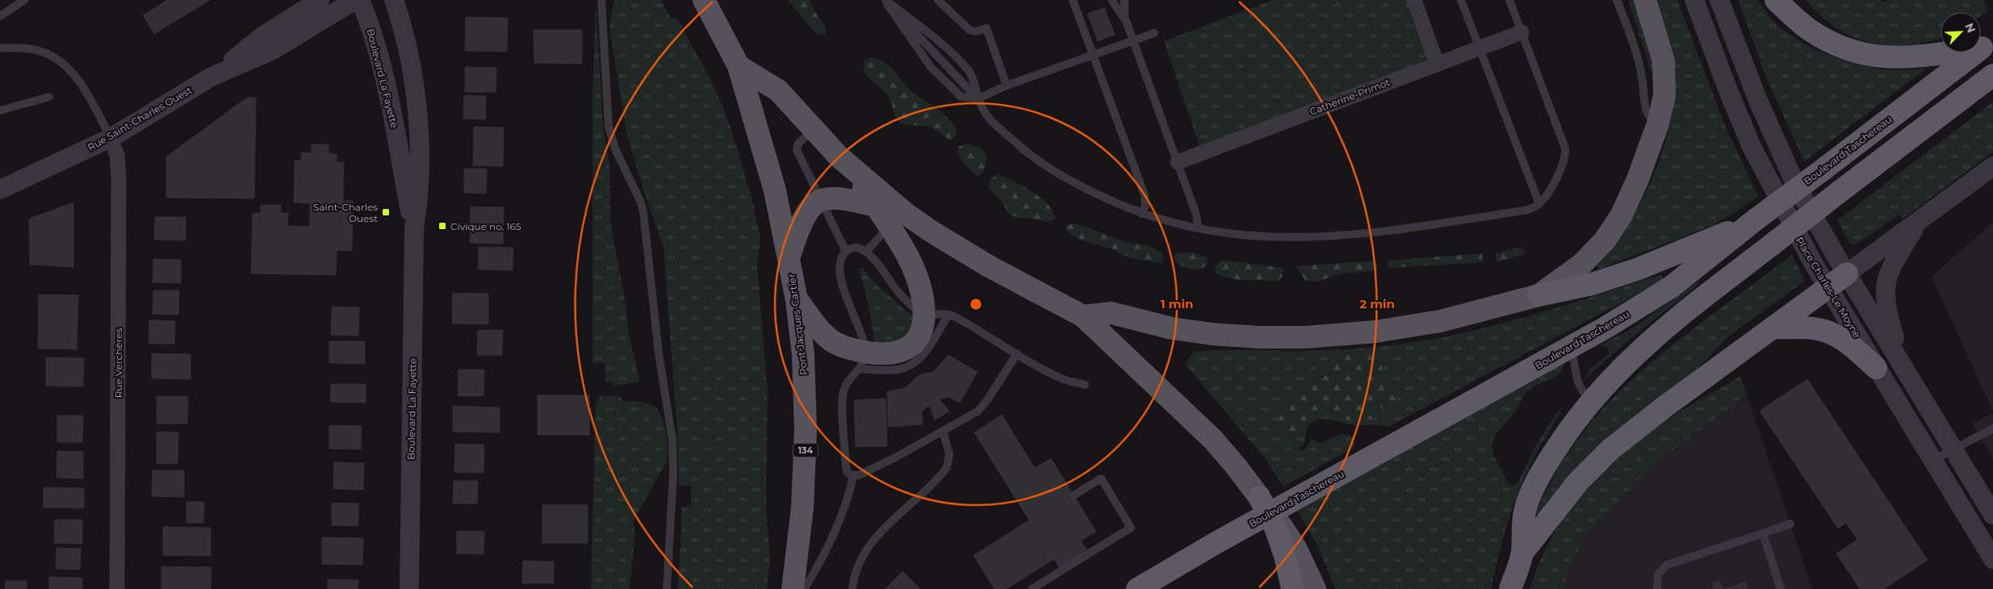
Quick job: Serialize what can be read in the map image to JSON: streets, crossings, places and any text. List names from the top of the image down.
{
  "streets": {
    "highway": ["Boulevard Taschereau"],
    "main road": ["Pont Jacques-Cartier", "134"],
    "street": [
      "Boulevard La Fayette",
      "Catherine-Primot",
      "Rue Saint-Charles Ouest",
      "Place Charles-Le Moyne",
      "Rue Verchères"
    ]
  },
  "crossings": [
    ["Rue Saint-Charles Ouest", "Rue Verchères"]
  ],
  "places": {
    "transit": ["Saint-Charles Ouest", "Civique no. 165"]
  },
  "north": "top right",
  "rings": ["1 min", "2 min"]
}
